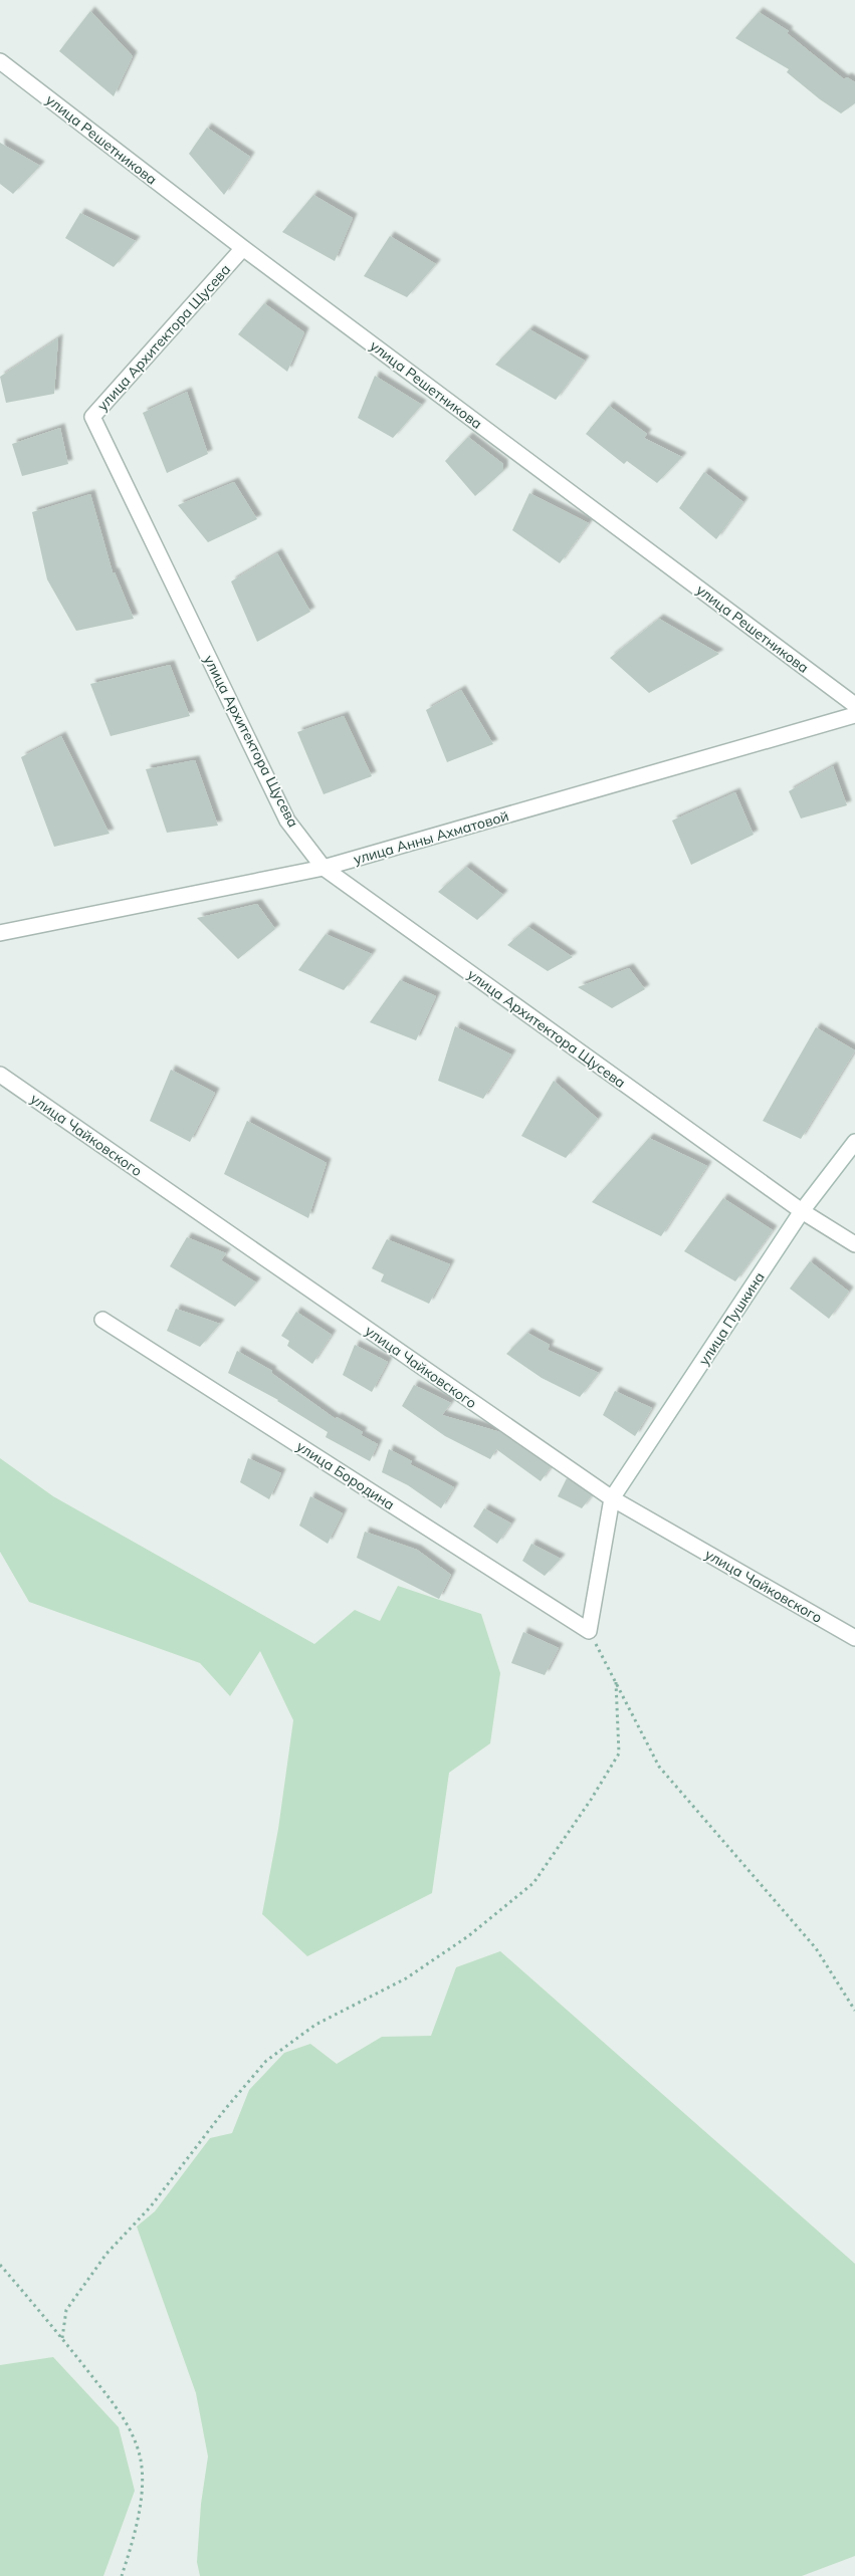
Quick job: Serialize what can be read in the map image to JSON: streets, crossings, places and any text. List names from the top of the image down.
{
  "streets": {
    "street": [
      "улица Решетникова",
      "улица Архитектора Щусева",
      "улица Анны Ахматовой",
      "улица Чайковского",
      "улица Пушкина",
      "улица Бородина"
    ]
  },
  "crossings": [
    ["улица Решетникова", "улица Архитектора Щусева"],
    ["улица Архитектора Щусева", "улица Анны Ахматовой"],
    ["улица Архитектора Щусева", "улица Пушкина"],
    ["улица Чайковского", "улица Пушкина"]
  ]
}
